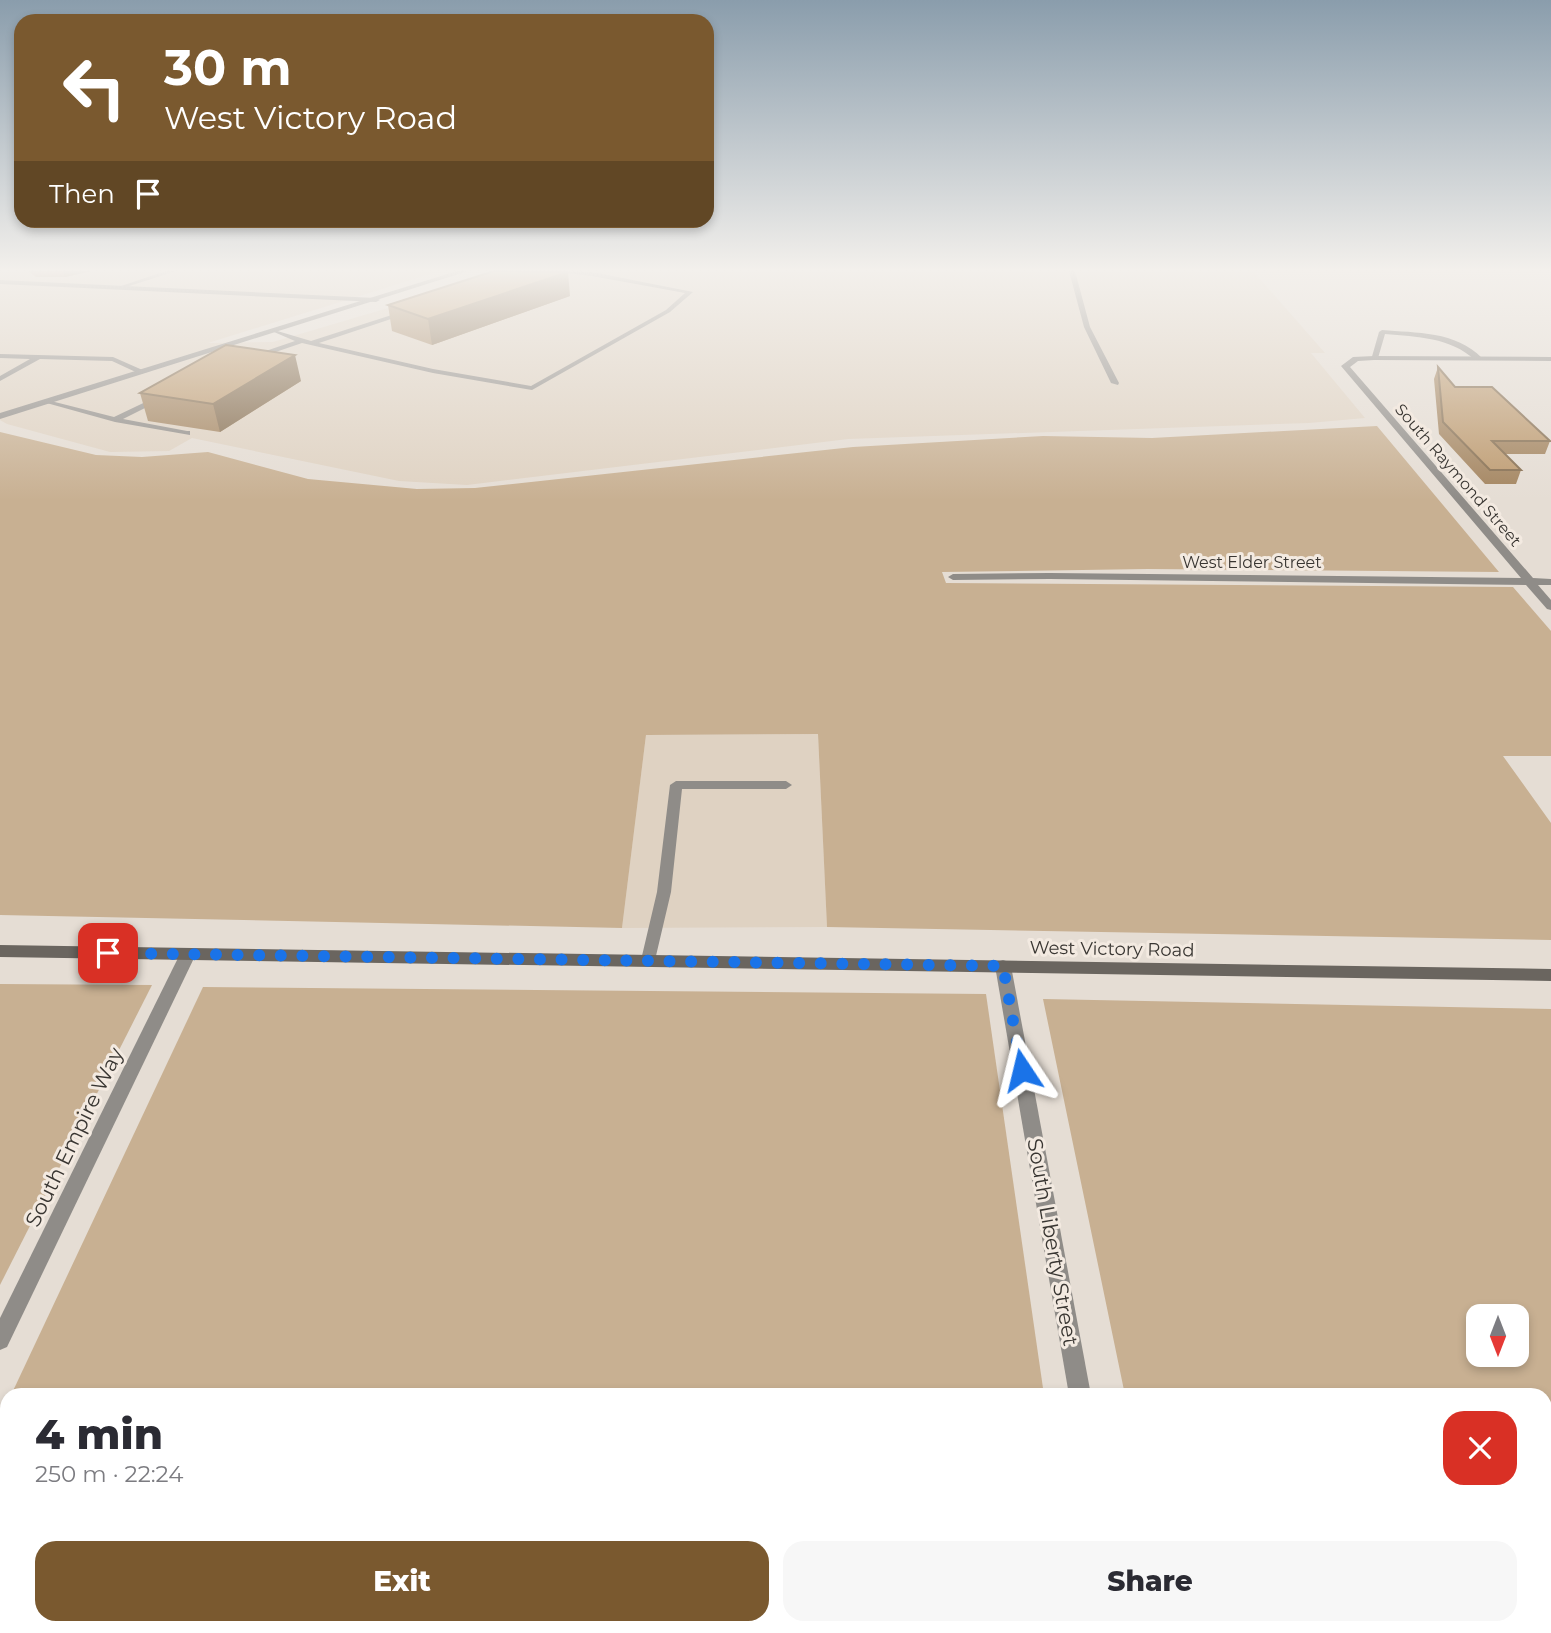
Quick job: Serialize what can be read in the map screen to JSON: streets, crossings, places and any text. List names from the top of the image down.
{
  "streets": {
    "main road": ["West Victory Road"],
    "street": [
      "South Raymond Street",
      "West Elder Street",
      "South Empire Way",
      "South Liberty Street"
    ]
  },
  "crossings": [
    ["South Raymond Street", "West Elder Street"],
    ["West Victory Road", "South Empire Way"],
    ["West Victory Road", "South Liberty Street"]
  ],
  "north": "bottom",
  "page": {
    "turn": ["30 m", "West Victory Road"],
    "then": "Then",
    "heading": ["4 min", "250 m · 22:24"],
    "buttons": ["Exit", "Share"]
  }
}
